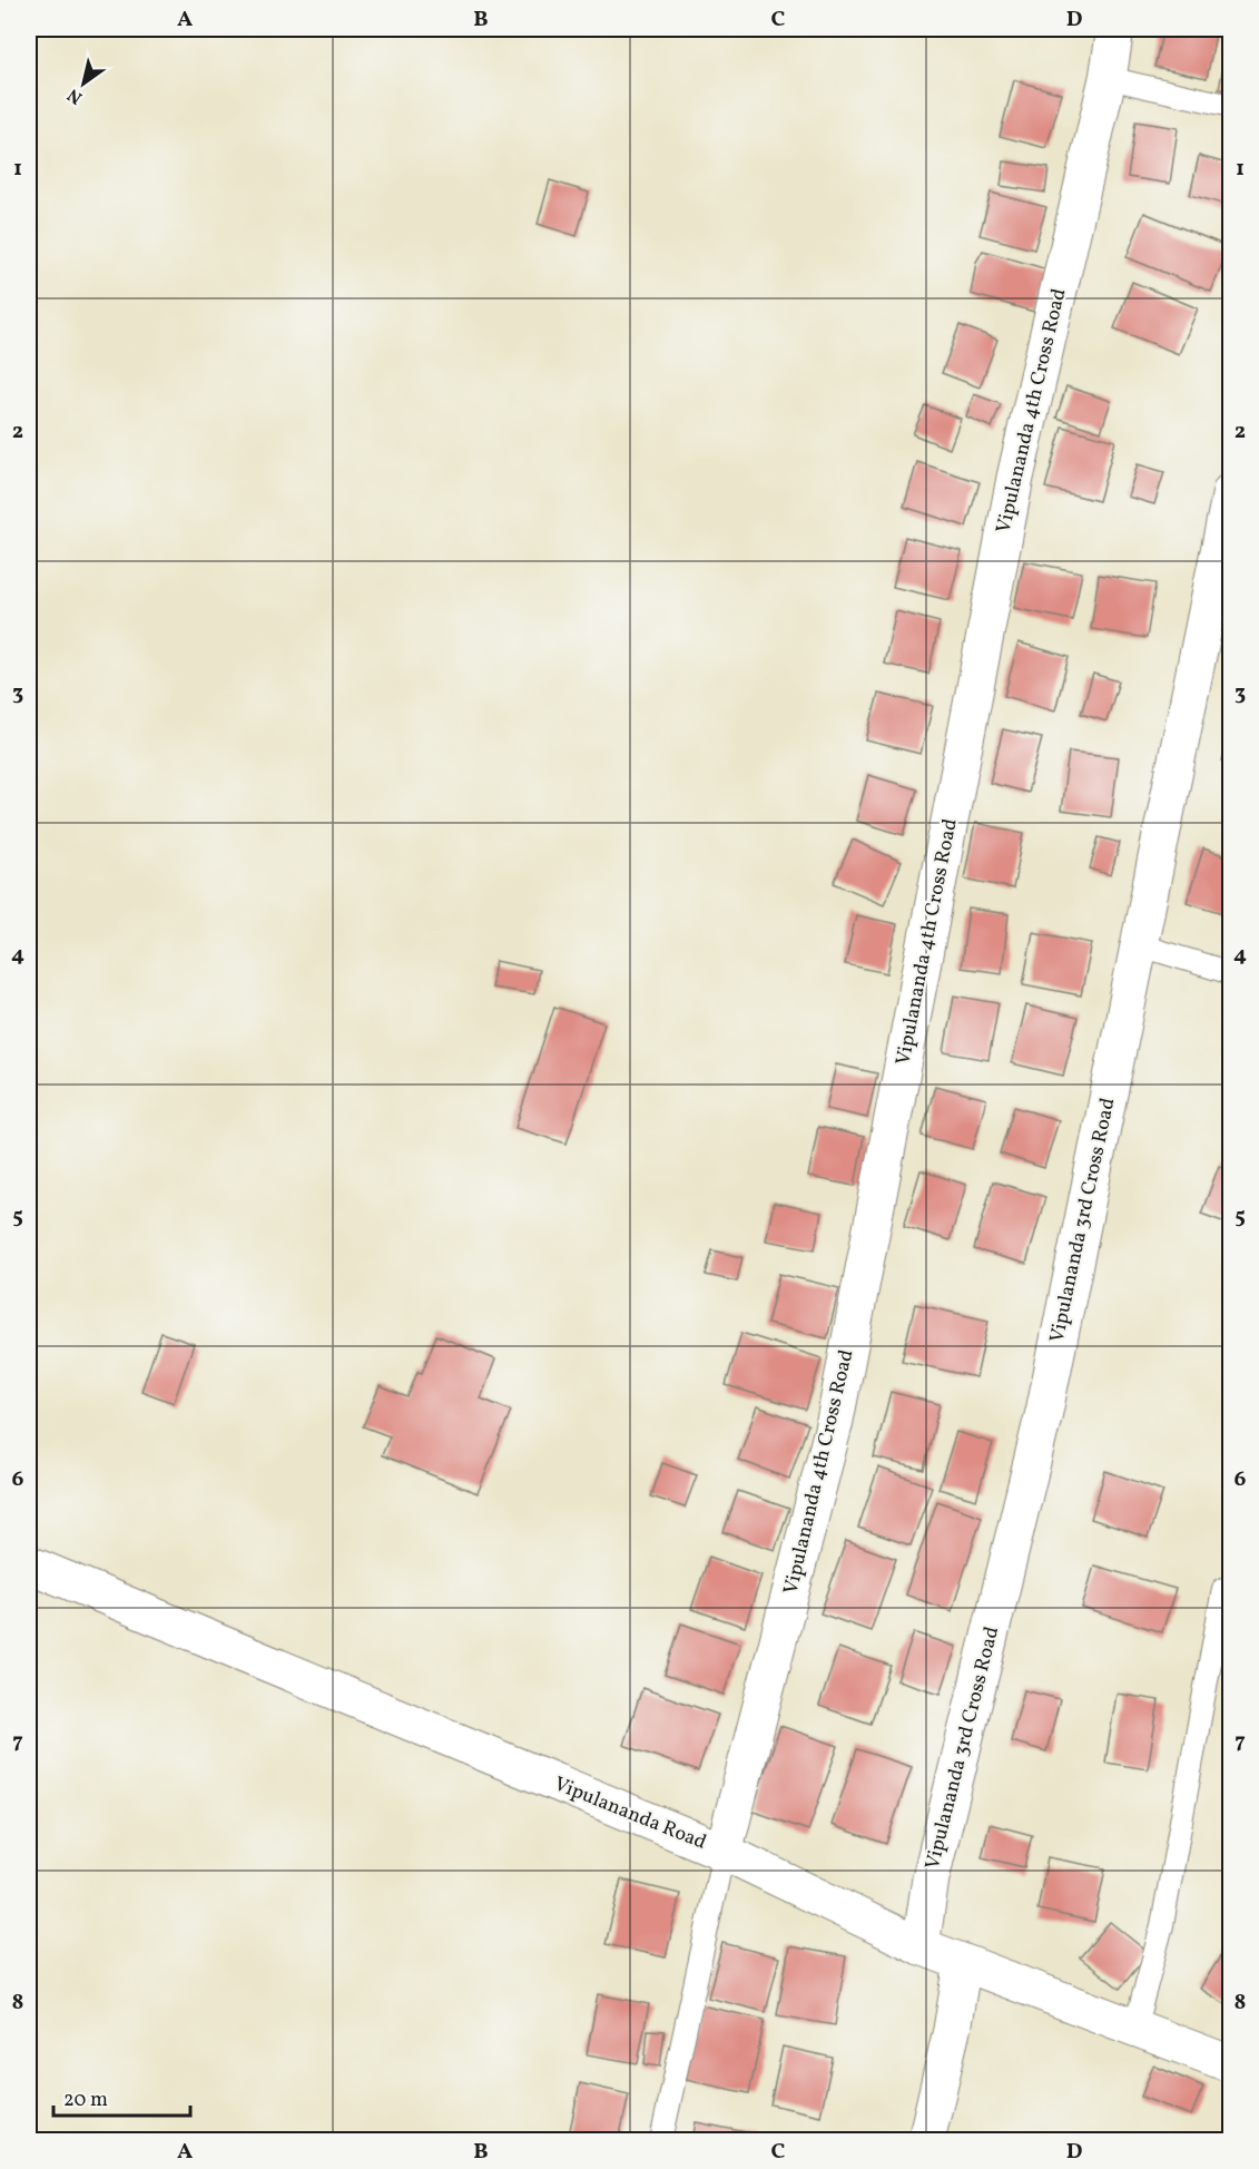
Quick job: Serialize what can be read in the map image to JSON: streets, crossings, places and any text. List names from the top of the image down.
{
  "streets": {
    "street": ["Vipulananda 4th Cross Road", "Vipulananda 3rd Cross Road", "Vipulananda Road"]
  },
  "crossings": [
    ["Vipulananda 4th Cross Road", "Vipulananda Road"],
    ["Vipulananda 3rd Cross Road", "Vipulananda Road"]
  ],
  "scale_bar": "20 m",
  "north": "bottom left",
  "grid": {
    "columns": [
      "A",
      "B",
      "C",
      "D"
    ],
    "rows": [
      "1",
      "2",
      "3",
      "4",
      "5",
      "6",
      "7",
      "8"
    ]
  }
}
